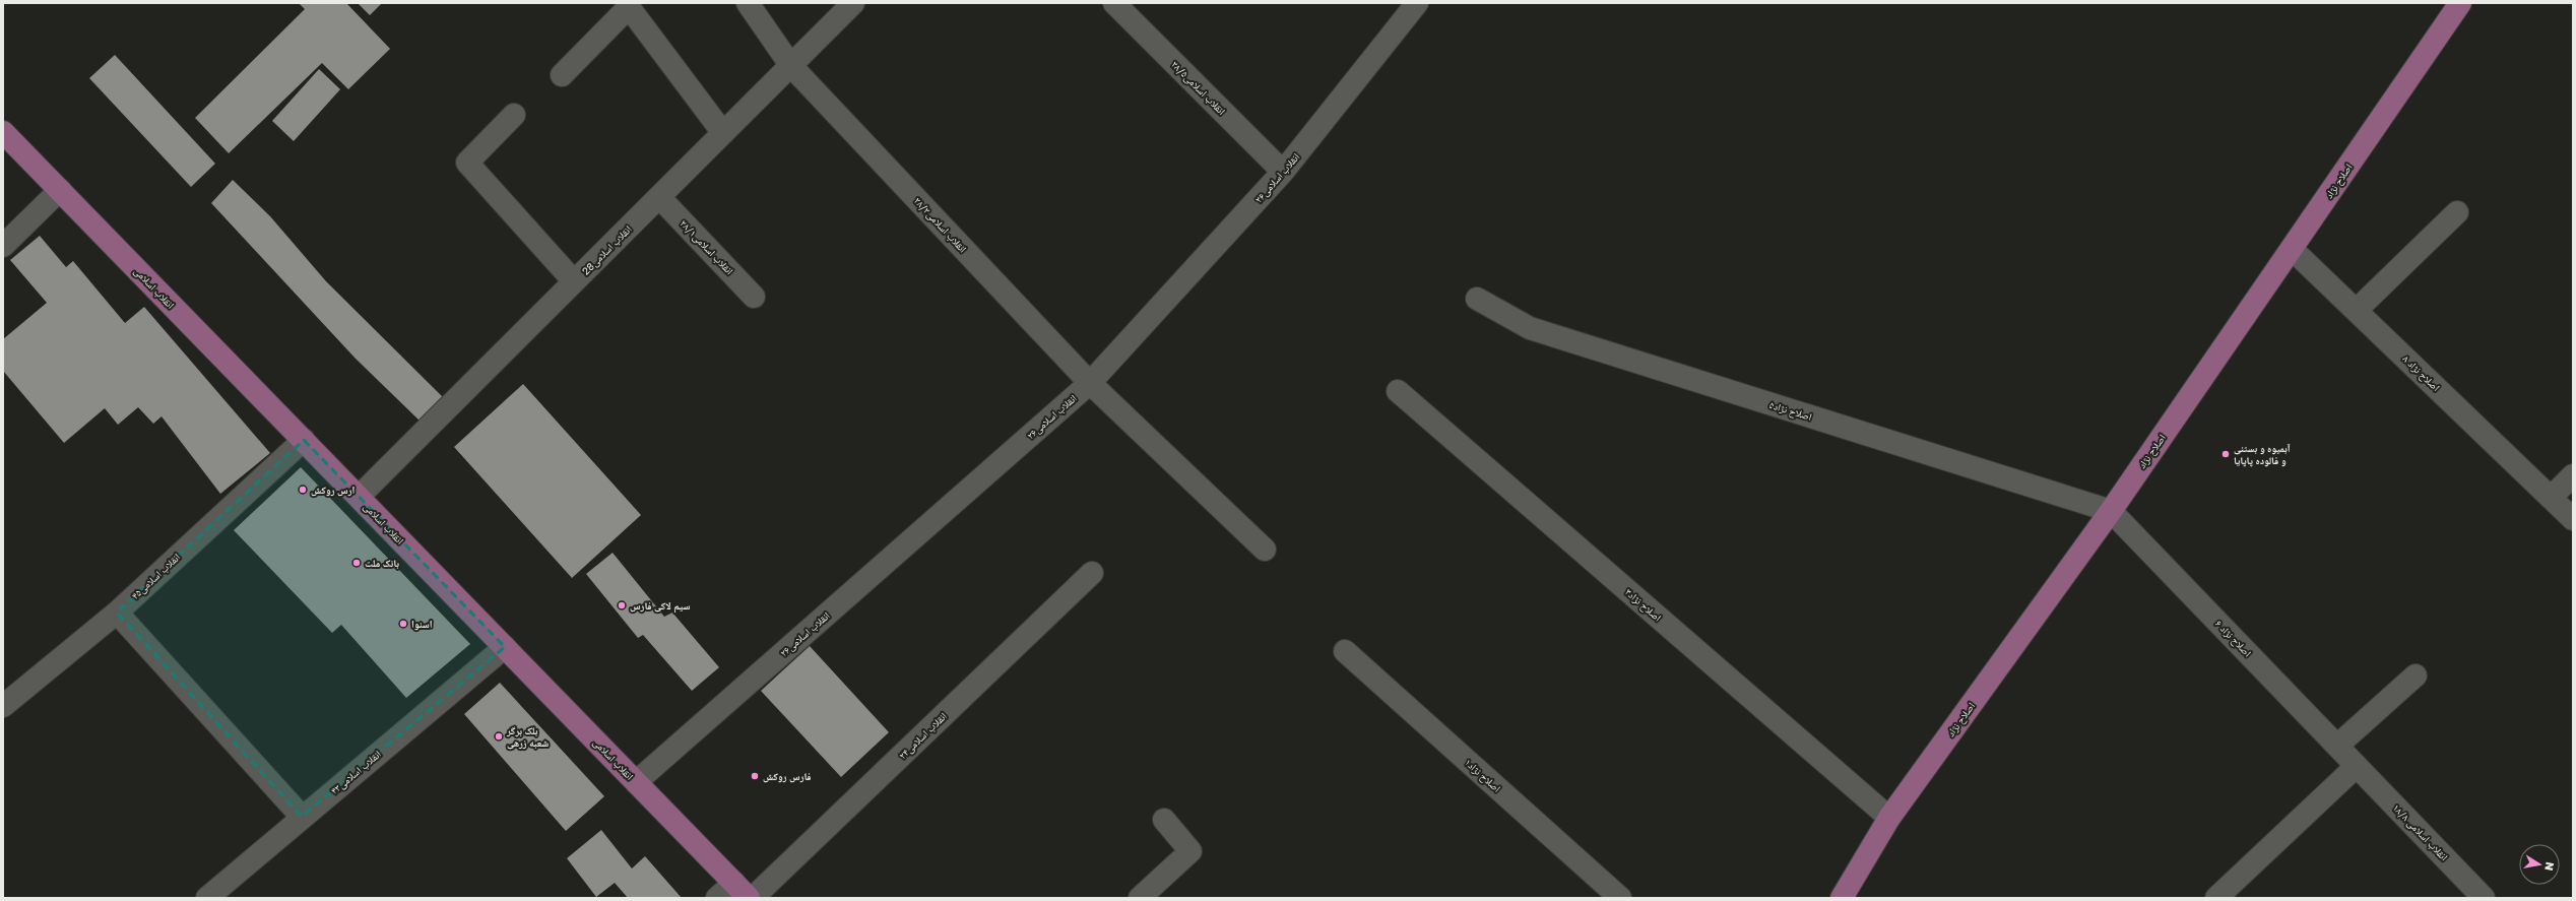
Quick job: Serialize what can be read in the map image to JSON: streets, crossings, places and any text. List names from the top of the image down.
{
  "streets": {
    "main road": ["اصلاح نژاد", "انقلاب اسلامی"],
    "street": [
      "انقلاب اسلامی۲۸/۵",
      "انقلاب اسلامی۲۶",
      "انقلاب اسلامی۲۸/۳",
      "انقلاب اسلامی۲۸/۱",
      "28انقلاب اسلامی",
      "۸ اصلاح نژاد",
      "اصلاح نژاد۵",
      "انقلاب اسلامی۴۵",
      "اصلاح نژاد۳",
      "۶ اصلاح نژاد",
      "انقلاب اسلامی۲۴",
      "انقلاب اسلامی۴۳",
      "اصلاح نژاد۱",
      "۱۸/۸ انقلاب اسلامی"
    ]
  },
  "crossings": [
    ["انقلاب اسلامی۲۸/۵", "انقلاب اسلامی۲۶"],
    ["انقلاب اسلامی۲۶", "انقلاب اسلامی۲۸/۳"],
    ["انقلاب اسلامی۲۶", "انقلاب اسلامی"],
    ["اصلاح نژاد", "۸ اصلاح نژاد"],
    ["اصلاح نژاد", "اصلاح نژاد۵"],
    ["اصلاح نژاد", "اصلاح نژاد۳"],
    ["اصلاح نژاد", "۶ اصلاح نژاد"],
    ["انقلاب اسلامی۲۸/۳", "28انقلاب اسلامی"],
    ["انقلاب اسلامی۲۸/۱", "28انقلاب اسلامی"],
    ["28انقلاب اسلامی", "انقلاب اسلامی"],
    ["انقلاب اسلامی", "انقلاب اسلامی۴۵"],
    ["انقلاب اسلامی", "انقلاب اسلامی۴۳"],
    ["اصلاح نژاد۵", "۶ اصلاح نژاد"],
    ["۶ اصلاح نژاد", "۱۸/۸ انقلاب اسلامی"]
  ],
  "places": [
    "آبمیوه و بستنی و فالوده پاپایا",
    "ارس روکش",
    "بانک ملت",
    "سیم لاکی فارس",
    "اسنوا",
    "بلک برگر شعبه زرهی",
    "فارس روکش"
  ],
  "north": "right"
}
